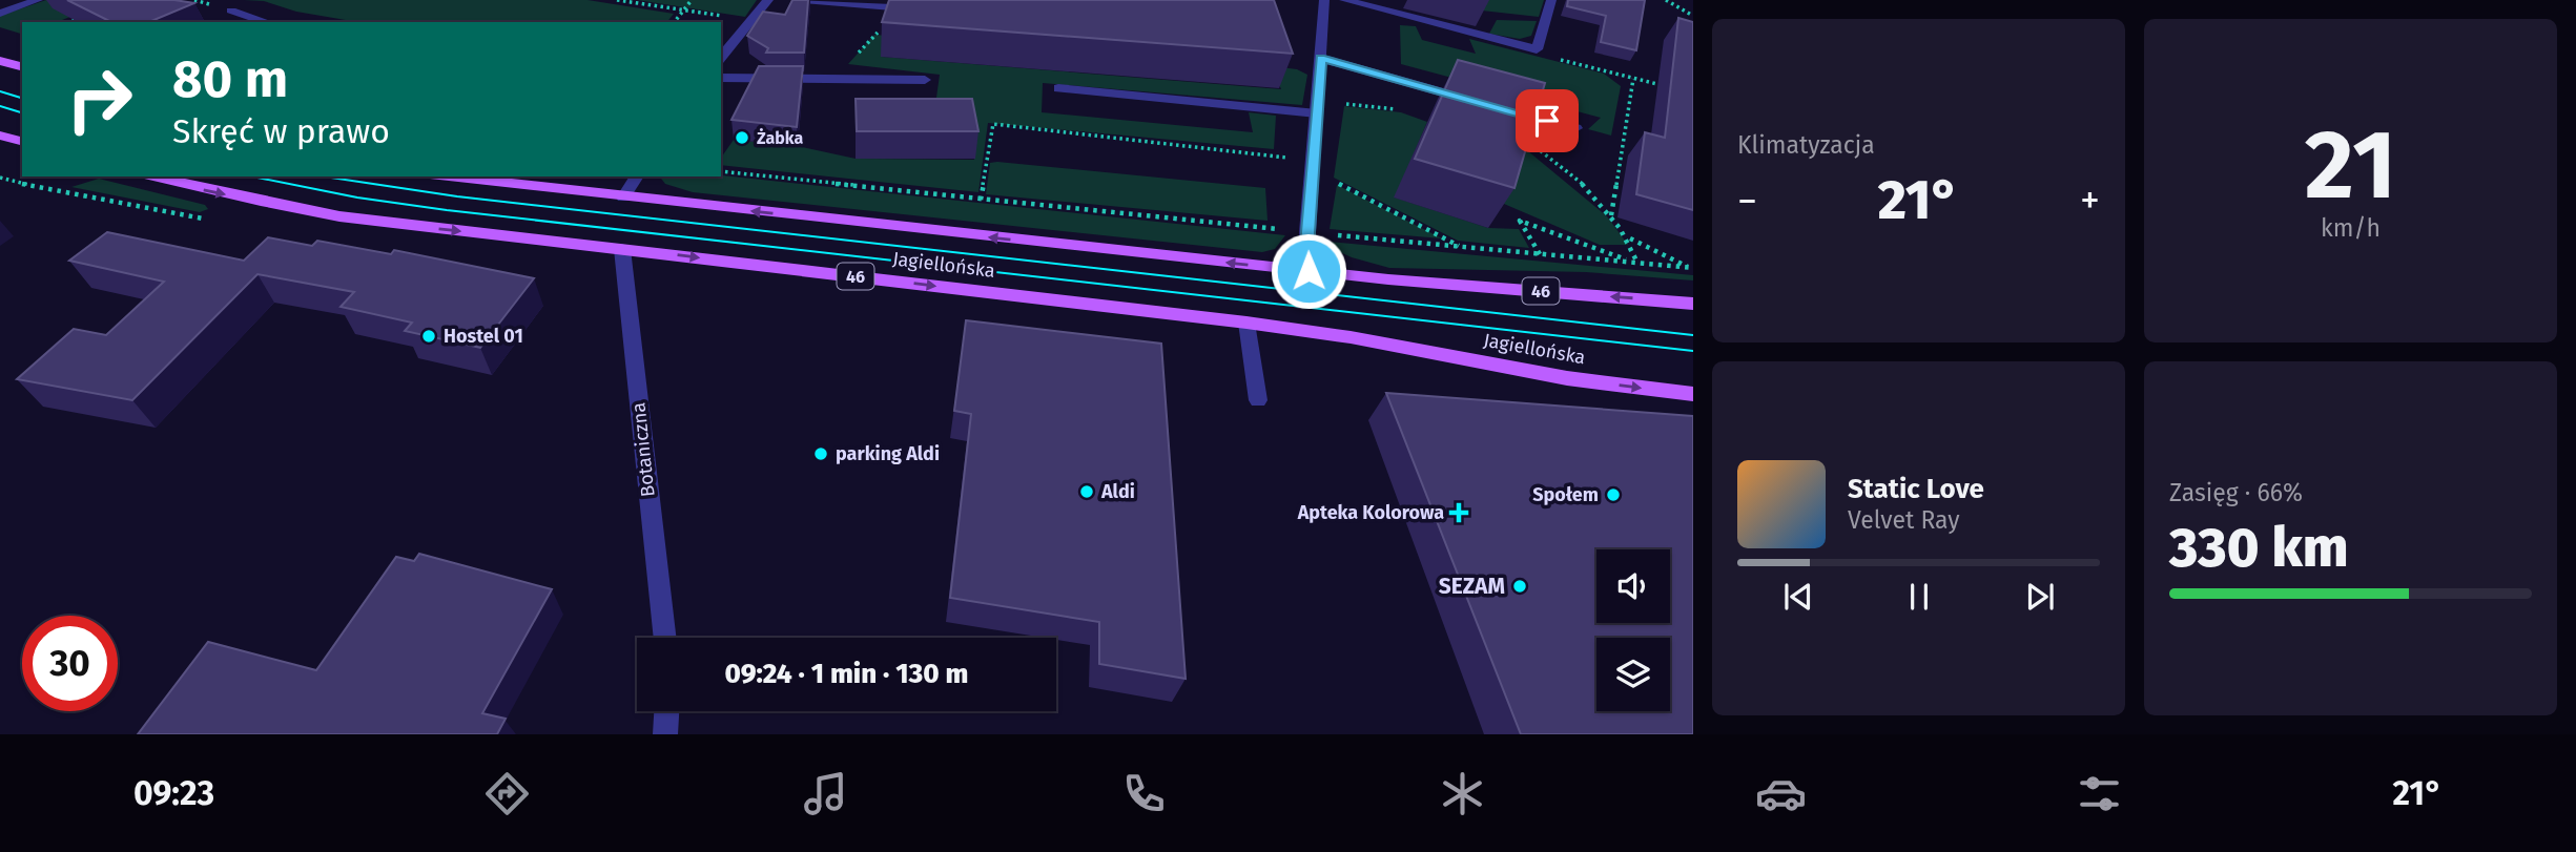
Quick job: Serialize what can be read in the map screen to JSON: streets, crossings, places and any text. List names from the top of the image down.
{
  "streets": {
    "main road": ["Jagiellońska", "46"],
    "street": ["Botaniczna"]
  },
  "crossings": [
    ["Jagiellońska", "Botaniczna"]
  ],
  "places": {
    "other": [
      "Żabka",
      "Hostel 01",
      "parking Aldi",
      "Aldi",
      "Społem",
      "SEZAM"
    ],
    "health": ["Apteka Kolorowa"]
  },
  "page": {
    "tile": [
      "Klimatyzacja",
      ["21", "km/h"],
      ["Zasięg · 66%", "330 km"]
    ],
    "turn": ["80 m", "Skręć w prawo"],
    "heat": ["−", "21°", "+"],
    "song": ["Static Love", "Velvet Ray"],
    "limit": "30",
    "trip": "09:24 · 1 min · 130 m",
    "tabs": ["09:23", "21°"]
  }
}
